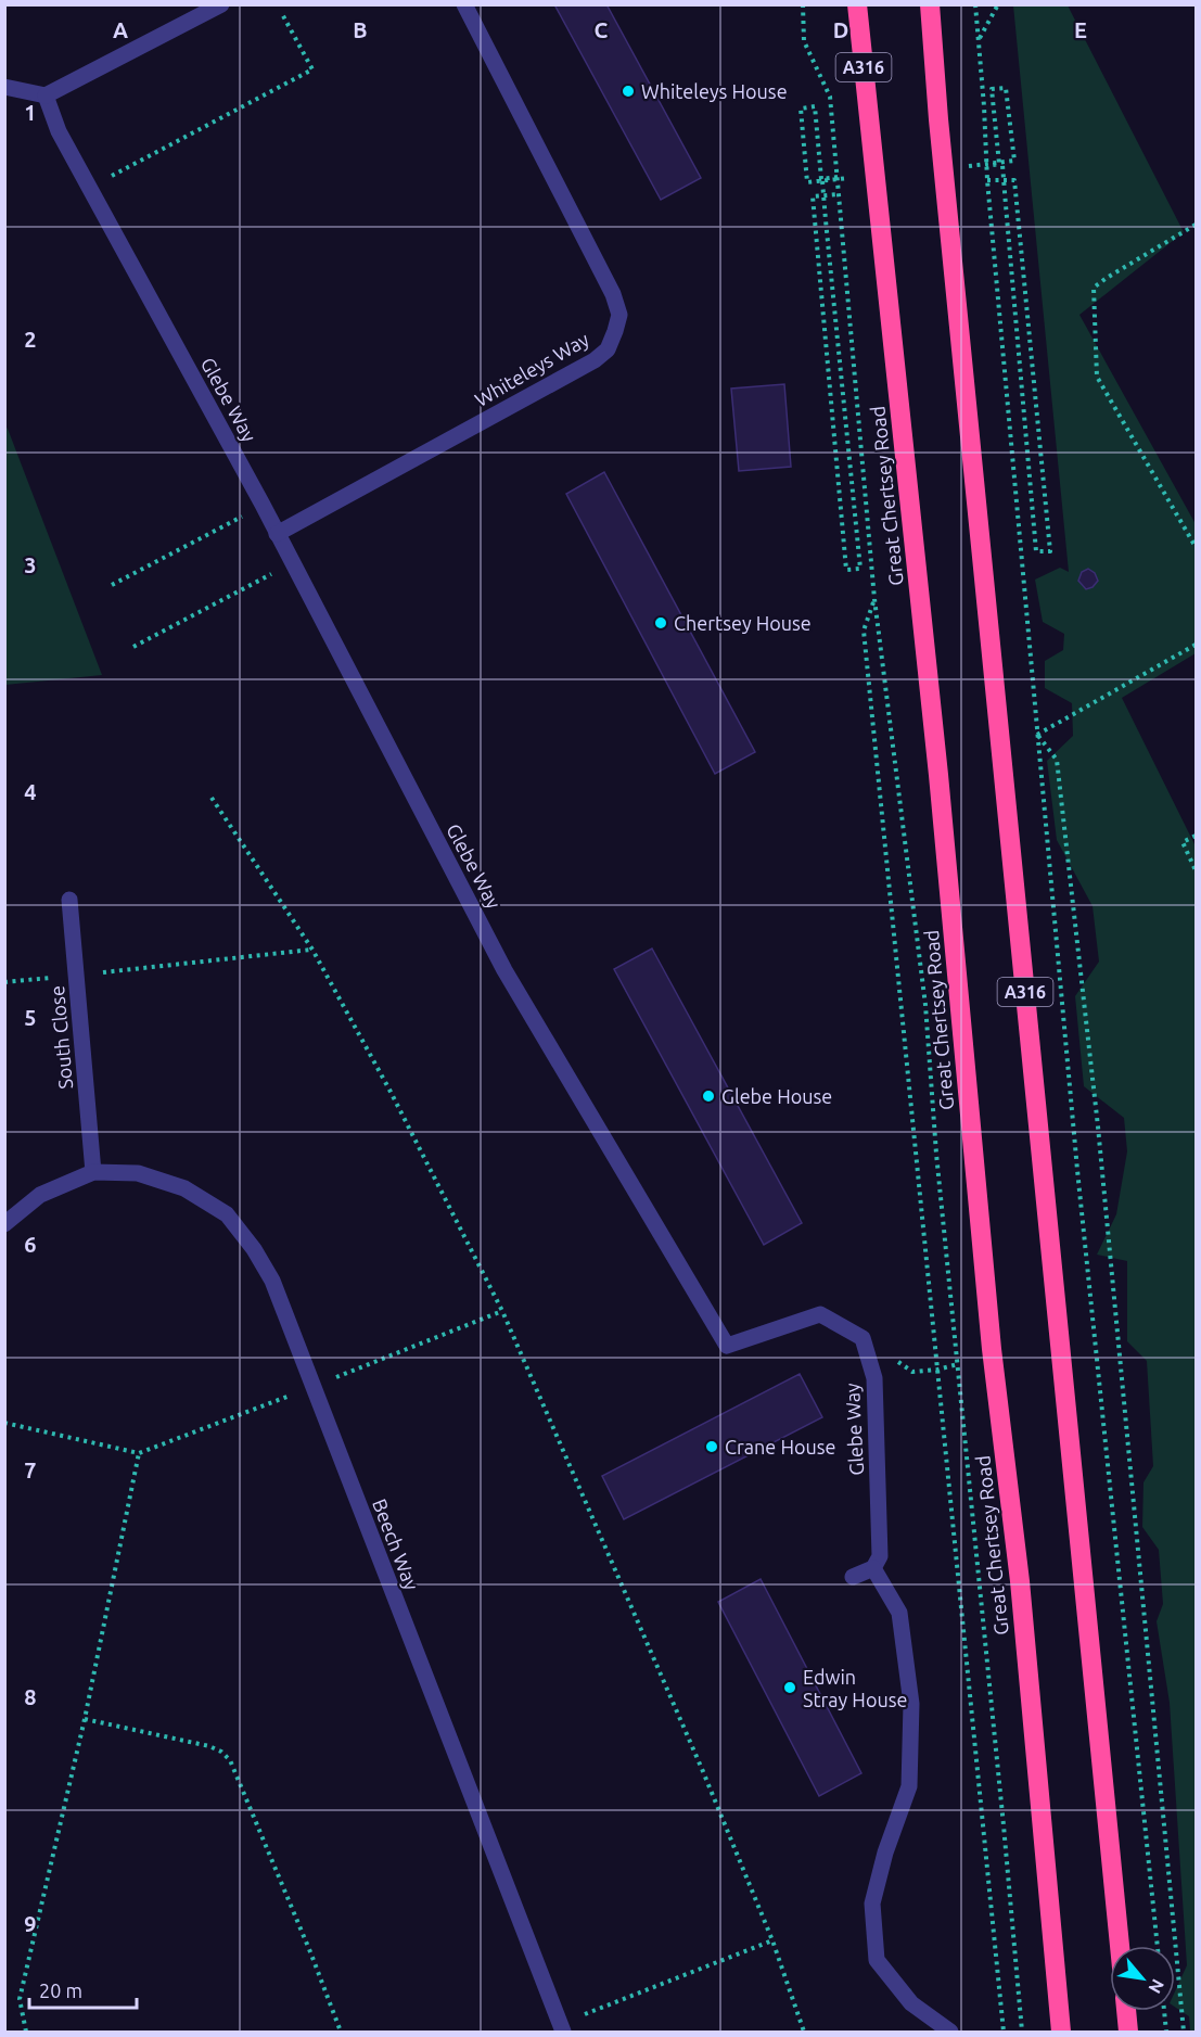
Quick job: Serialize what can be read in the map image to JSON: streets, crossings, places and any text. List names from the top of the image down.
{
  "streets": {
    "highway": ["A316", "Great Chertsey Road"],
    "street": [
      "Whiteleys Way",
      "Glebe Way",
      "South Close",
      "Beech Way"
    ]
  },
  "crossings": [
    ["Whiteleys Way", "Glebe Way"],
    ["South Close", "Beech Way"]
  ],
  "places": [
    "Whiteleys House",
    "Chertsey House",
    "Glebe House",
    "Crane House",
    "Edwin Stray House"
  ],
  "scale_bar": "20 m",
  "north": "bottom right",
  "grid": {
    "columns": [
      "A",
      "B",
      "C",
      "D",
      "E"
    ],
    "rows": [
      "1",
      "2",
      "3",
      "4",
      "5",
      "6",
      "7",
      "8",
      "9"
    ]
  }
}
